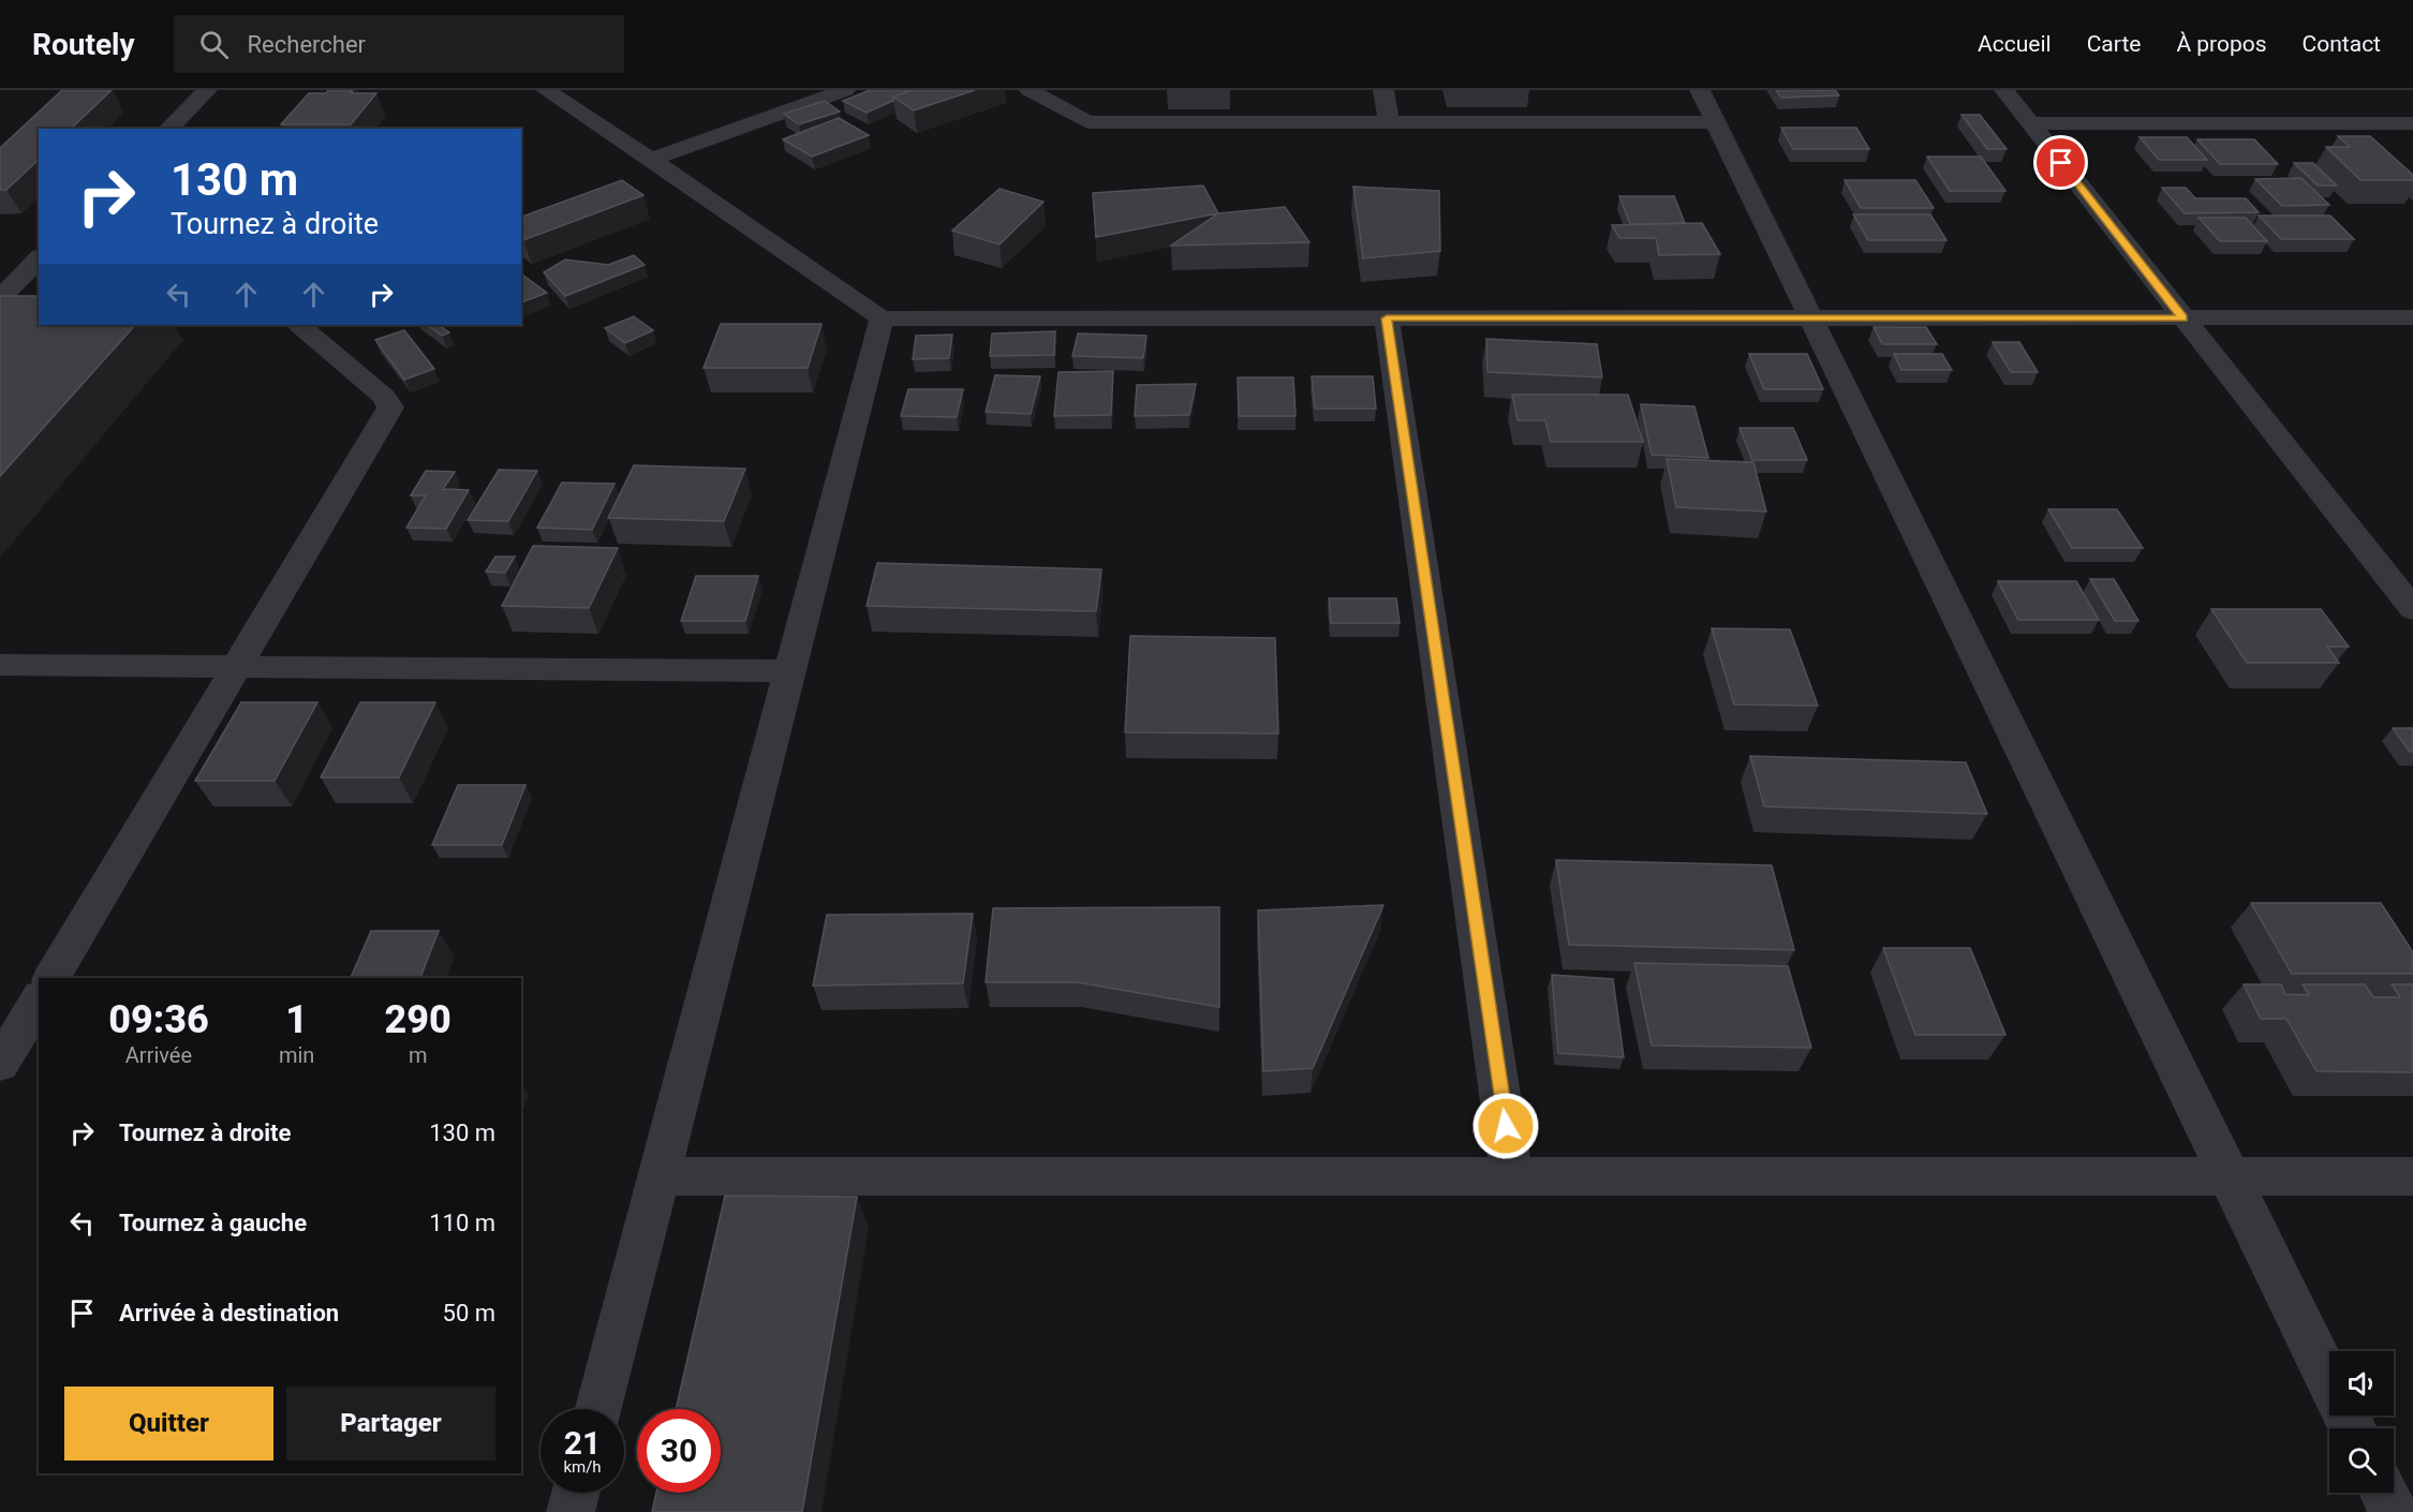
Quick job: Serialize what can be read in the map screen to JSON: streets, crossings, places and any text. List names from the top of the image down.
{
  "page": {
    "header": "Routely",
    "search": "Rechercher",
    "nav": [
      "Accueil",
      "Carte",
      "À propos",
      "Contact"
    ],
    "turn": ["130 m", "Tournez à droite"],
    "eta": [
      "09:36",
      "Arrivée",
      "1",
      "min",
      "290",
      "m"
    ],
    "list": [
      {
        "name": "Tournez à droite",
        "value": "130 m"
      },
      {
        "name": "Tournez à gauche",
        "value": "110 m"
      },
      {
        "name": "Arrivée à destination",
        "value": "50 m"
      }
    ],
    "buttons": ["Quitter", "Partager"],
    "speed": "21 km/h",
    "limit": "30"
  }
}
